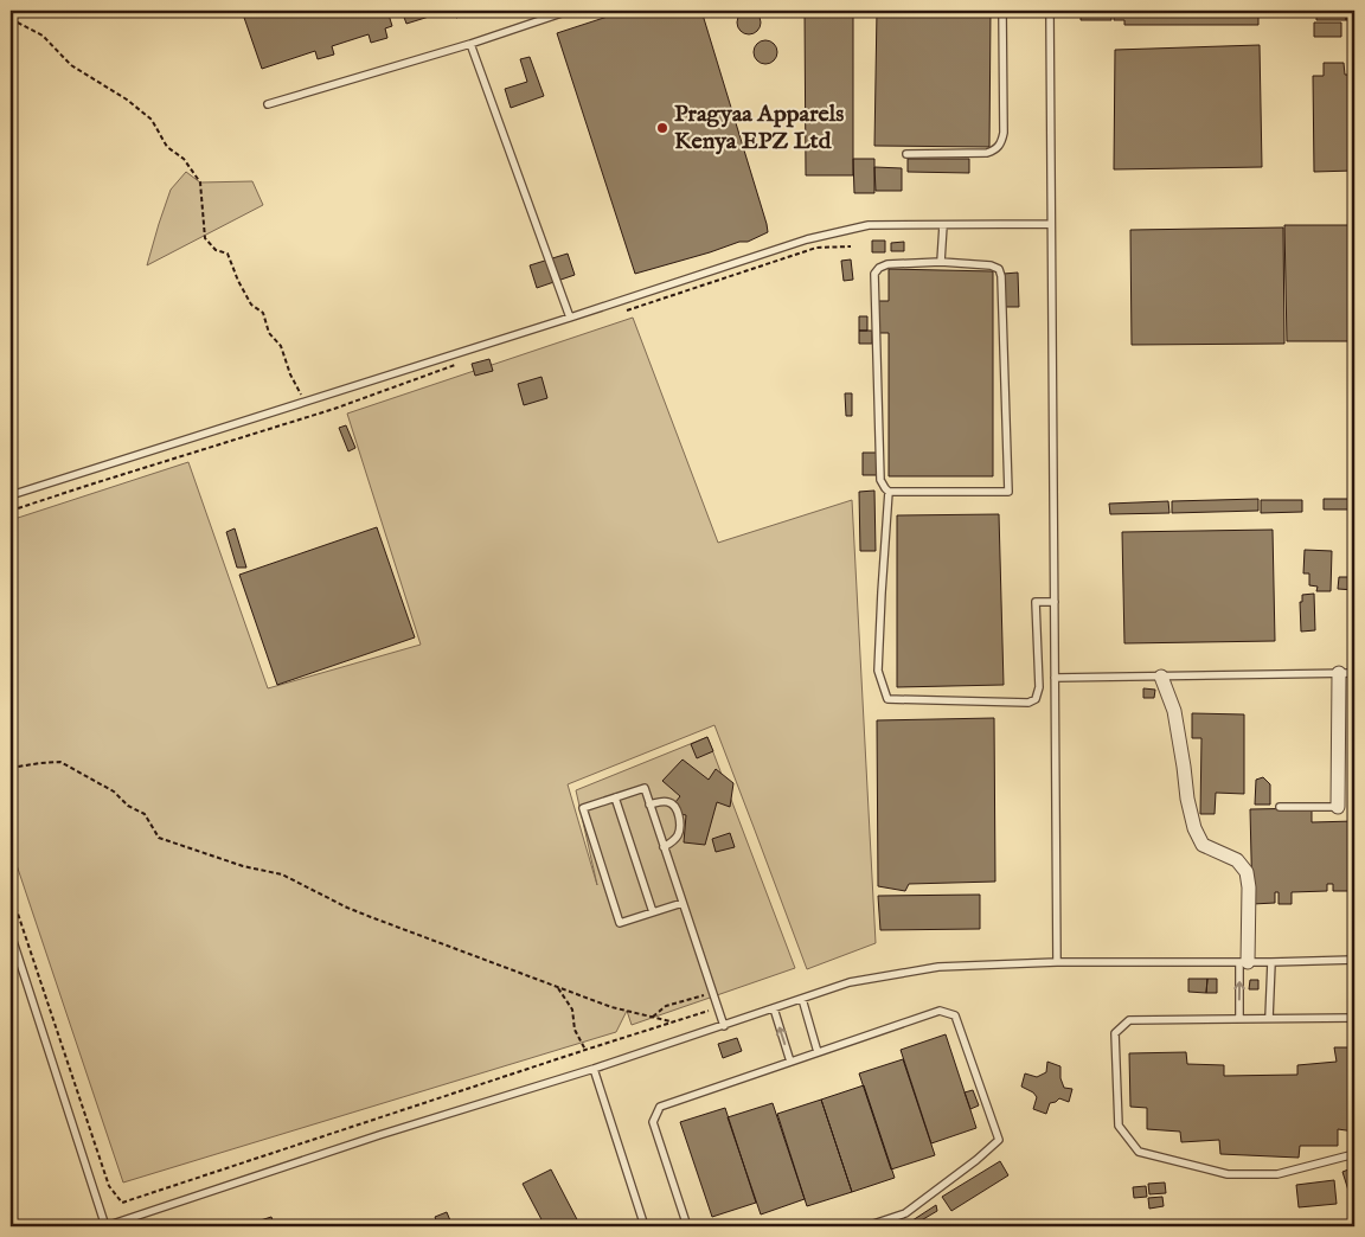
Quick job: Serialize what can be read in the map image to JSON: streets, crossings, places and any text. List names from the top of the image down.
{
  "places": ["Pragyaa Apparels Kenya EPZ Ltd"]
}
